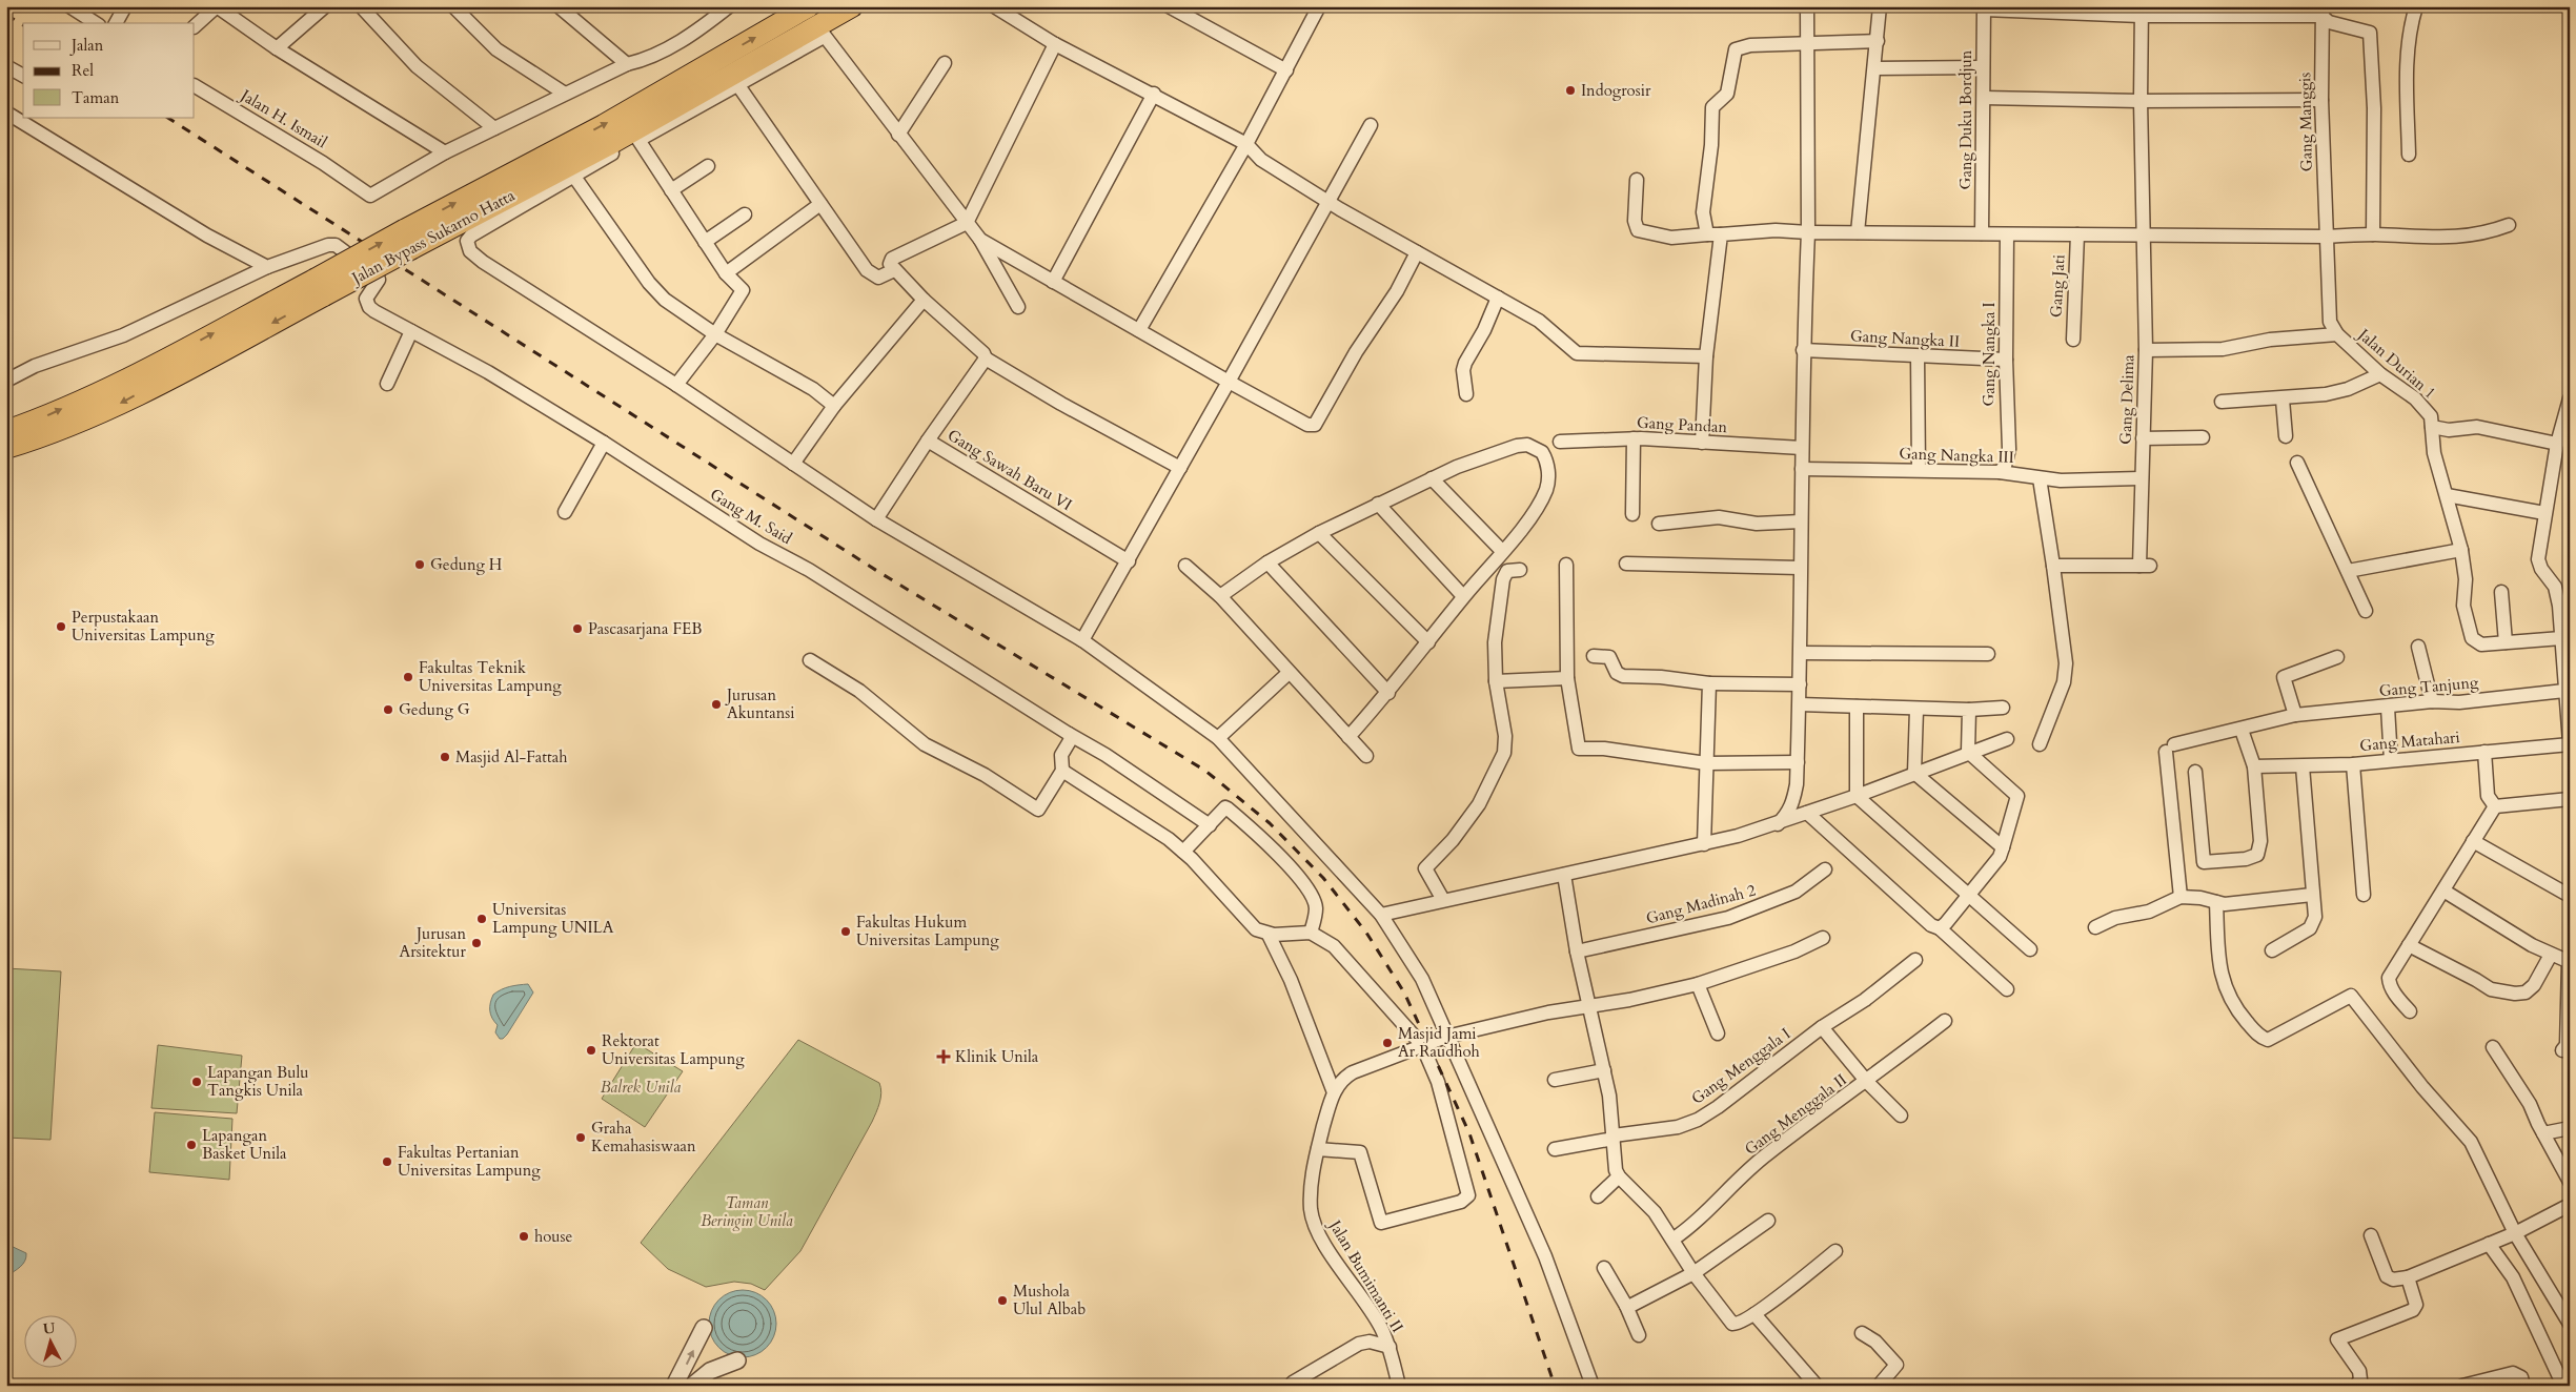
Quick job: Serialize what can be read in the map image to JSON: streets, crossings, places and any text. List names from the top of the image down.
{
  "streets": {
    "highway": ["Jalan Bypass Sukarno Hatta"],
    "street": [
      "Jalan H. Ismail",
      "Gang Duku Bordjun",
      "Gang Manggis",
      "Gang Jati",
      "Gang Nangka II",
      "Gang Nangka I",
      "Jalan Durian 1",
      "Gang Delima",
      "Gang Pandan",
      "Gang Nangka III",
      "Gang Sawah Baru VI",
      "Gang M. Said",
      "Gang Tanjung",
      "Gang Matahari",
      "Gang Madinah 2",
      "Gang Menggala I",
      "Gang Menggala II",
      "Jalan Bumimanti II"
    ]
  },
  "crossings": [
    ["Gang Manggis", "Jalan Durian 1"],
    ["Gang Nangka II", "Gang Nangka I"],
    ["Gang Nangka I", "Gang Nangka III"],
    ["Gang Delima", "Gang Nangka III"]
  ],
  "parks": ["Balrek Unila", "Taman Beringin Unila"],
  "places": {
    "other": [
      "Indogrosir",
      "Gedung H",
      "Perpustakaan Universitas Lampung",
      "Pascasarjana FEB",
      "Fakultas Teknik Universitas Lampung",
      "Jurusan Akuntansi",
      "Gedung G",
      "Masjid Al-Fattah",
      "Universitas Lampung UNILA",
      "Fakultas Hukum Universitas Lampung",
      "Jurusan Arsitektur",
      "Masjid Jami Ar Raudhoh",
      "Rektorat Universitas Lampung",
      "Lapangan Bulu Tangkis Unila",
      "Graha Kemahasiswaan",
      "Lapangan Basket Unila",
      "Fakultas Pertanian Universitas Lampung",
      "house",
      "Mushola Ulul Albab"
    ],
    "health": ["Klinik Unila"]
  },
  "legend": ["Jalan", "Rel", "Taman"],
  "north": "top"
}
